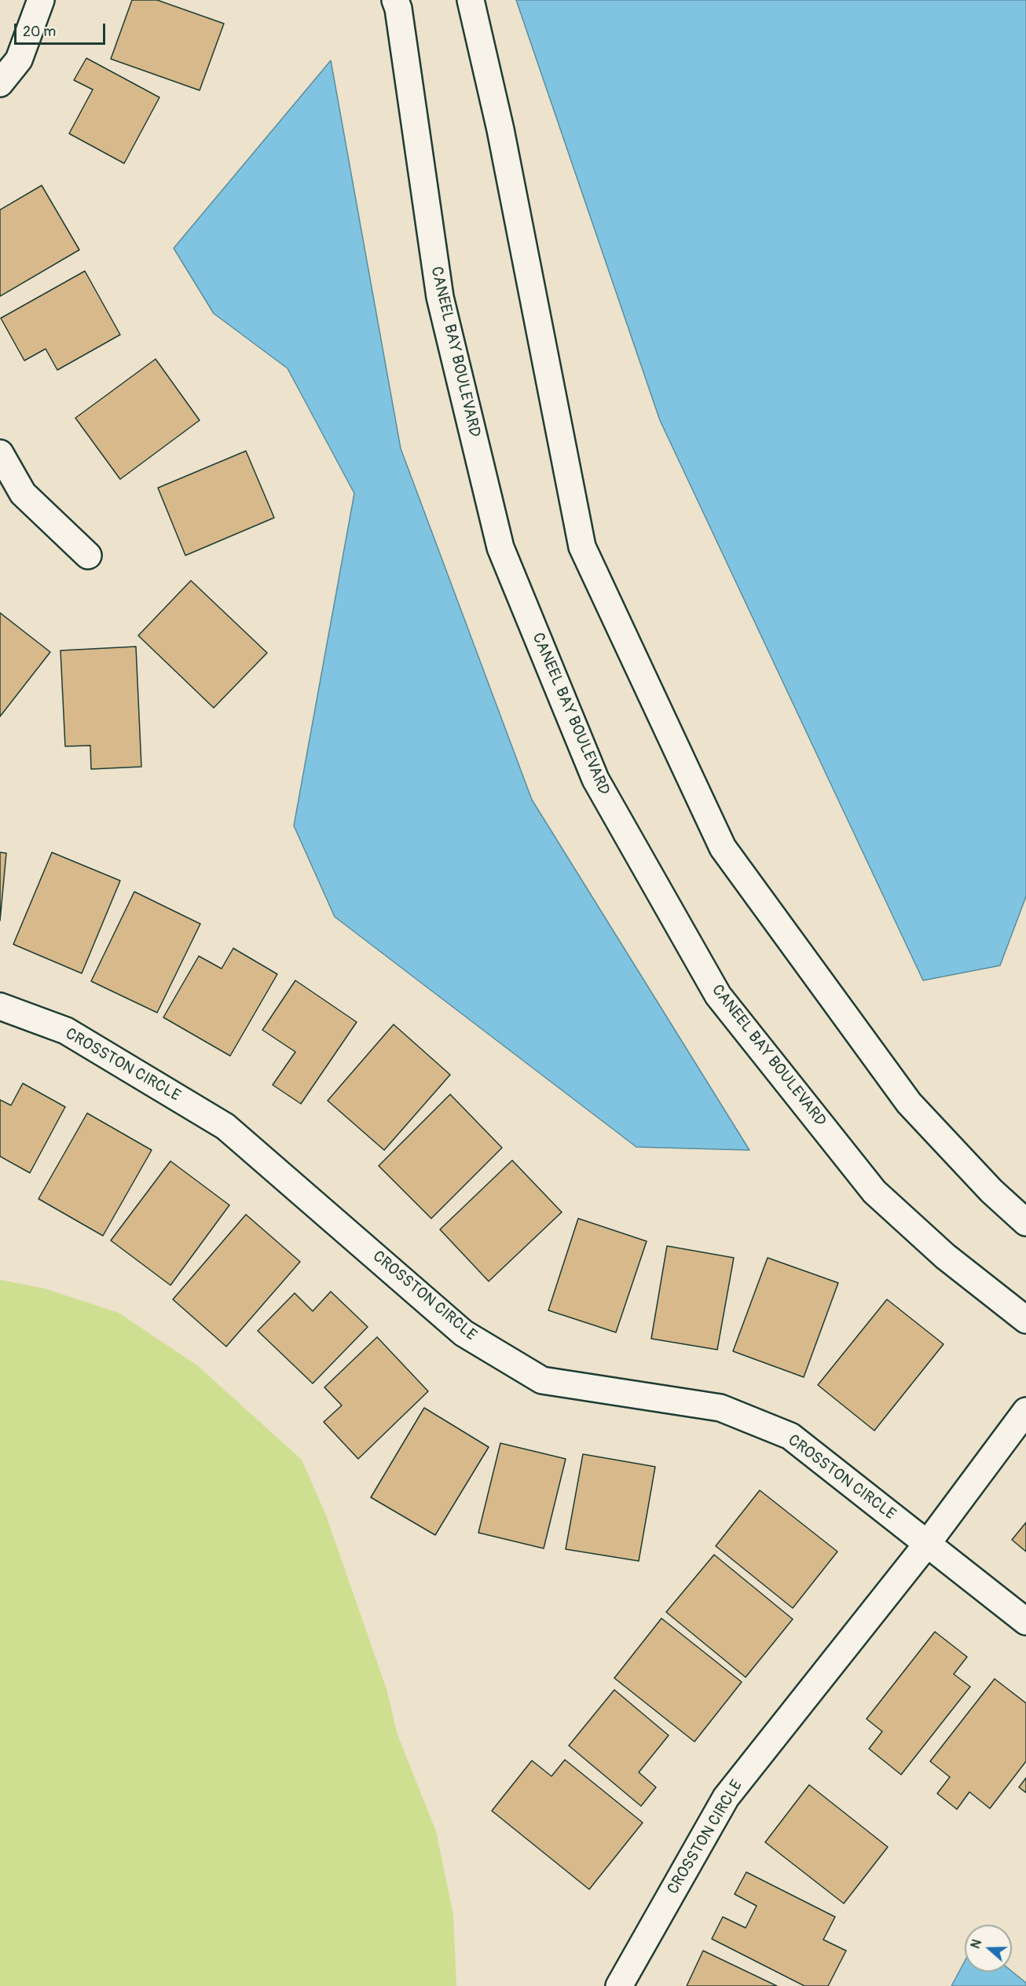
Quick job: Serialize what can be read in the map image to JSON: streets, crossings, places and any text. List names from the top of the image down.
{
  "streets": {
    "street": ["CANEEL BAY BOULEVARD", "CROSSTON CIRCLE"]
  },
  "scale_bar": "20 m",
  "north": "left"
}
